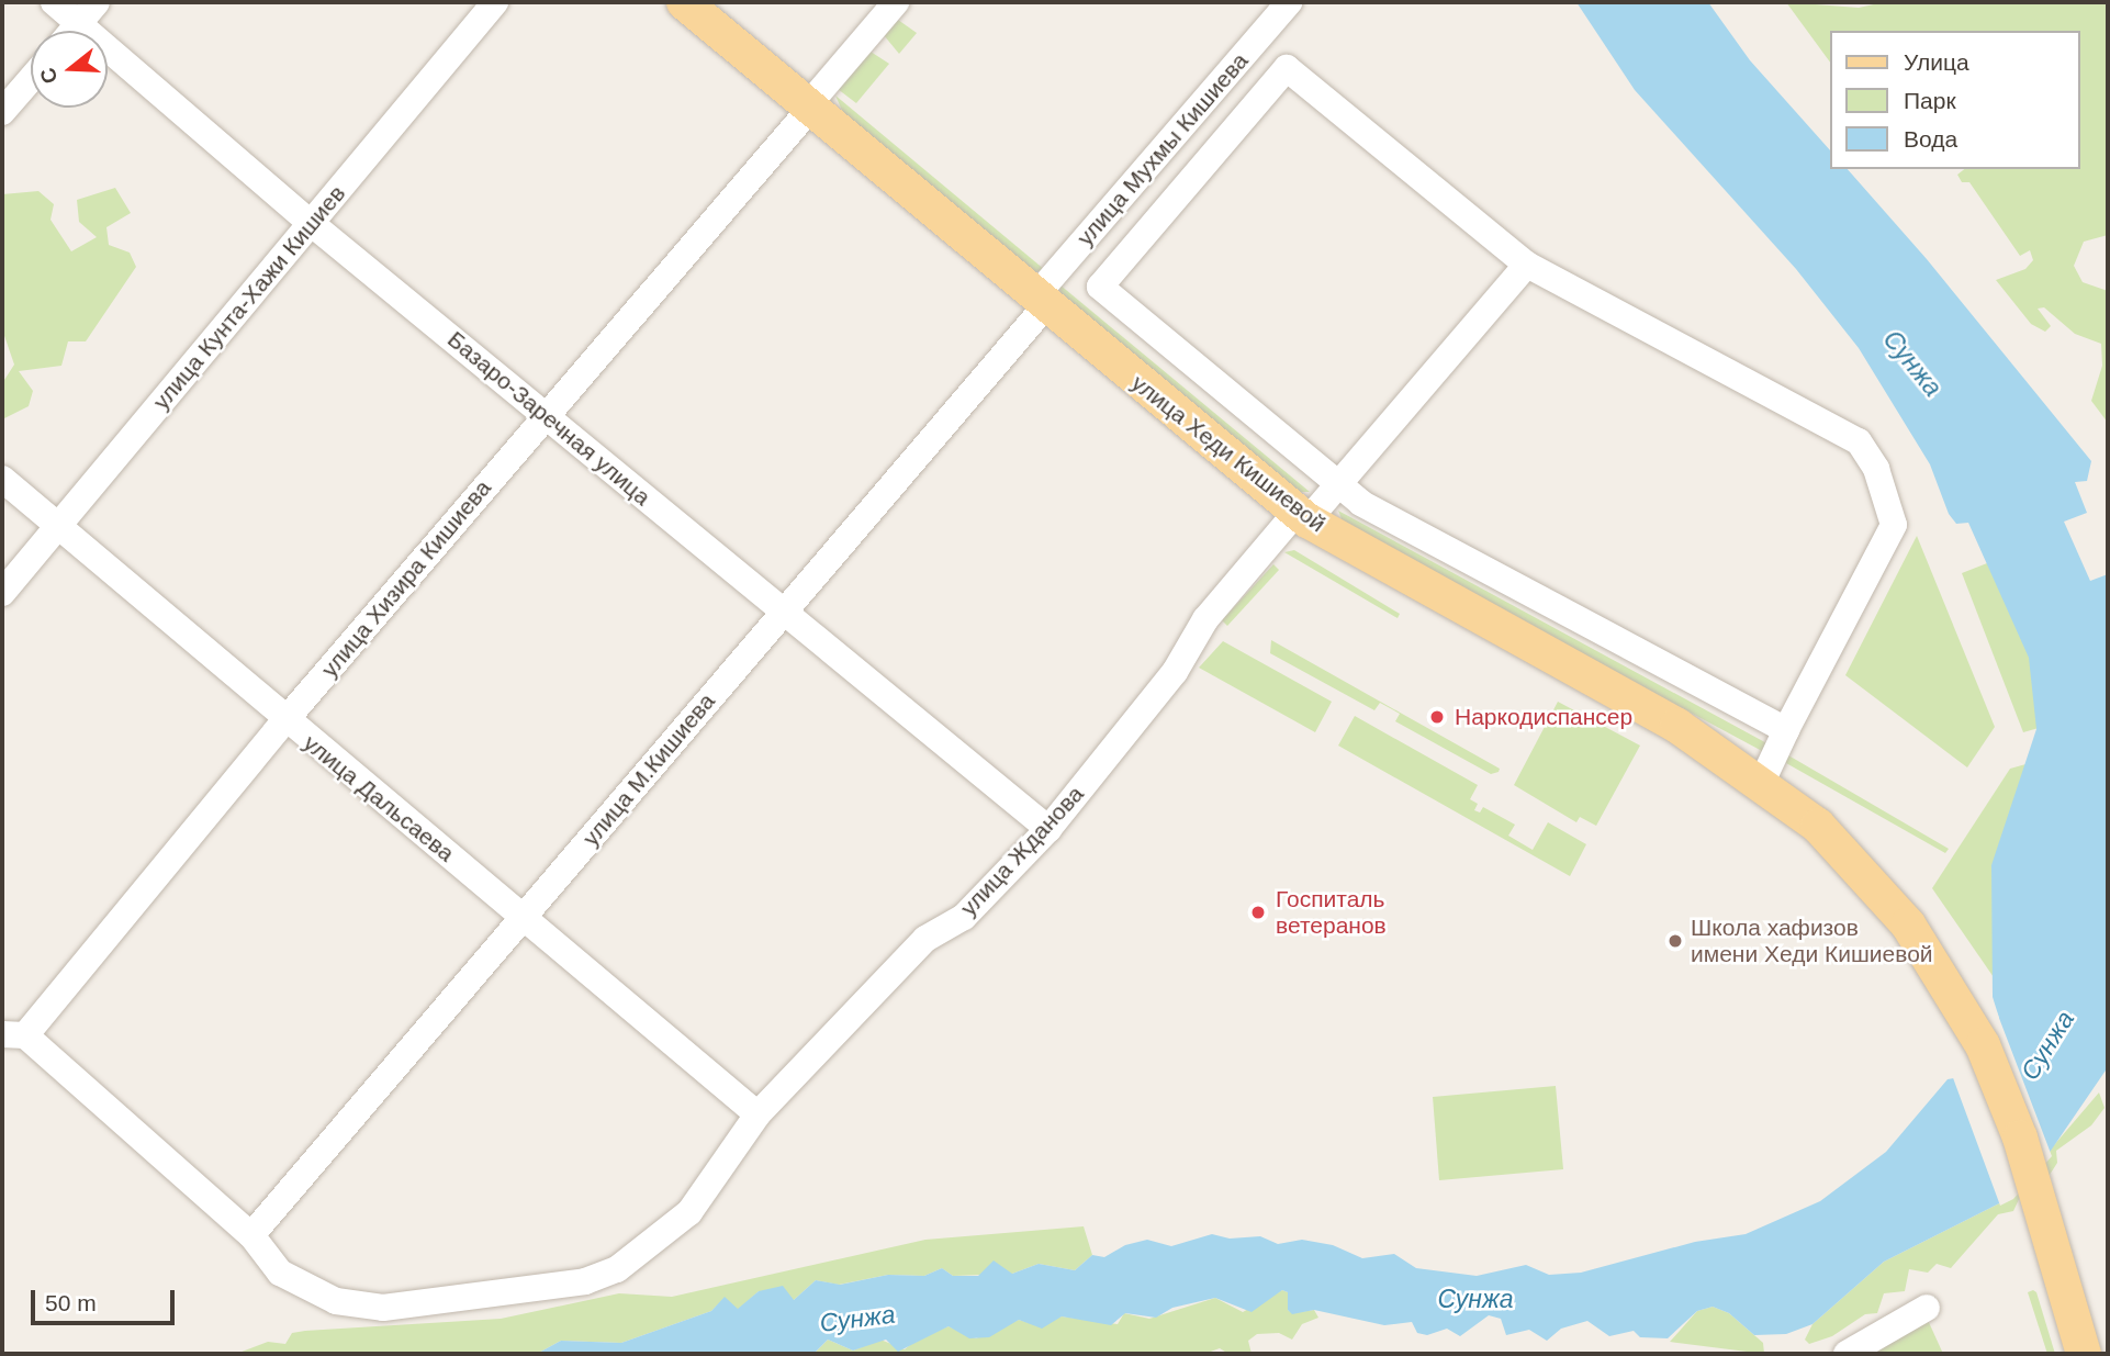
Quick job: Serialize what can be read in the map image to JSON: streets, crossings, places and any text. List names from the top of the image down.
{
  "streets": {
    "main road": ["улица Хеди Кишиевой"],
    "street": [
      "улица Мухмы Кишиева",
      "улица Кунта-Хажи Кишиев",
      "Базаро-Заречная улица",
      "улица Хизира Кишиева",
      "улица М.Кишиева",
      "улица Дальсаева",
      "улица Жданова"
    ]
  },
  "crossings": [
    ["улица Мухмы Кишиева", "улица Хеди Кишиевой"],
    ["улица Мухмы Кишиева", "улица М.Кишиева"],
    ["улица Кунта-Хажи Кишиев", "Базаро-Заречная улица"],
    ["улица Кунта-Хажи Кишиев", "улица Дальсаева"],
    ["Базаро-Заречная улица", "улица Хизира Кишиева"],
    ["Базаро-Заречная улица", "улица М.Кишиева"],
    ["Базаро-Заречная улица", "улица Жданова"],
    ["улица Хеди Кишиевой", "улица Хизира Кишиева"],
    ["улица Хеди Кишиевой", "улица М.Кишиева"],
    ["улица Хеди Кишиевой", "улица Жданова"],
    ["улица Хизира Кишиева", "улица Дальсаева"],
    ["улица Хизира Кишиева", "улица Жданова"],
    ["улица М.Кишиева", "улица Дальсаева"],
    ["улица М.Кишиева", "улица Жданова"],
    ["улица Дальсаева", "улица Жданова"]
  ],
  "water": ["Сунжа"],
  "places": ["Наркодиспансер", "Госпиталь ветеранов", "Школа хафизов имени Хеди Кишиевой"],
  "legend": ["Улица", "Парк", "Вода"],
  "scale_bar": "50 m",
  "north": "left"
}
